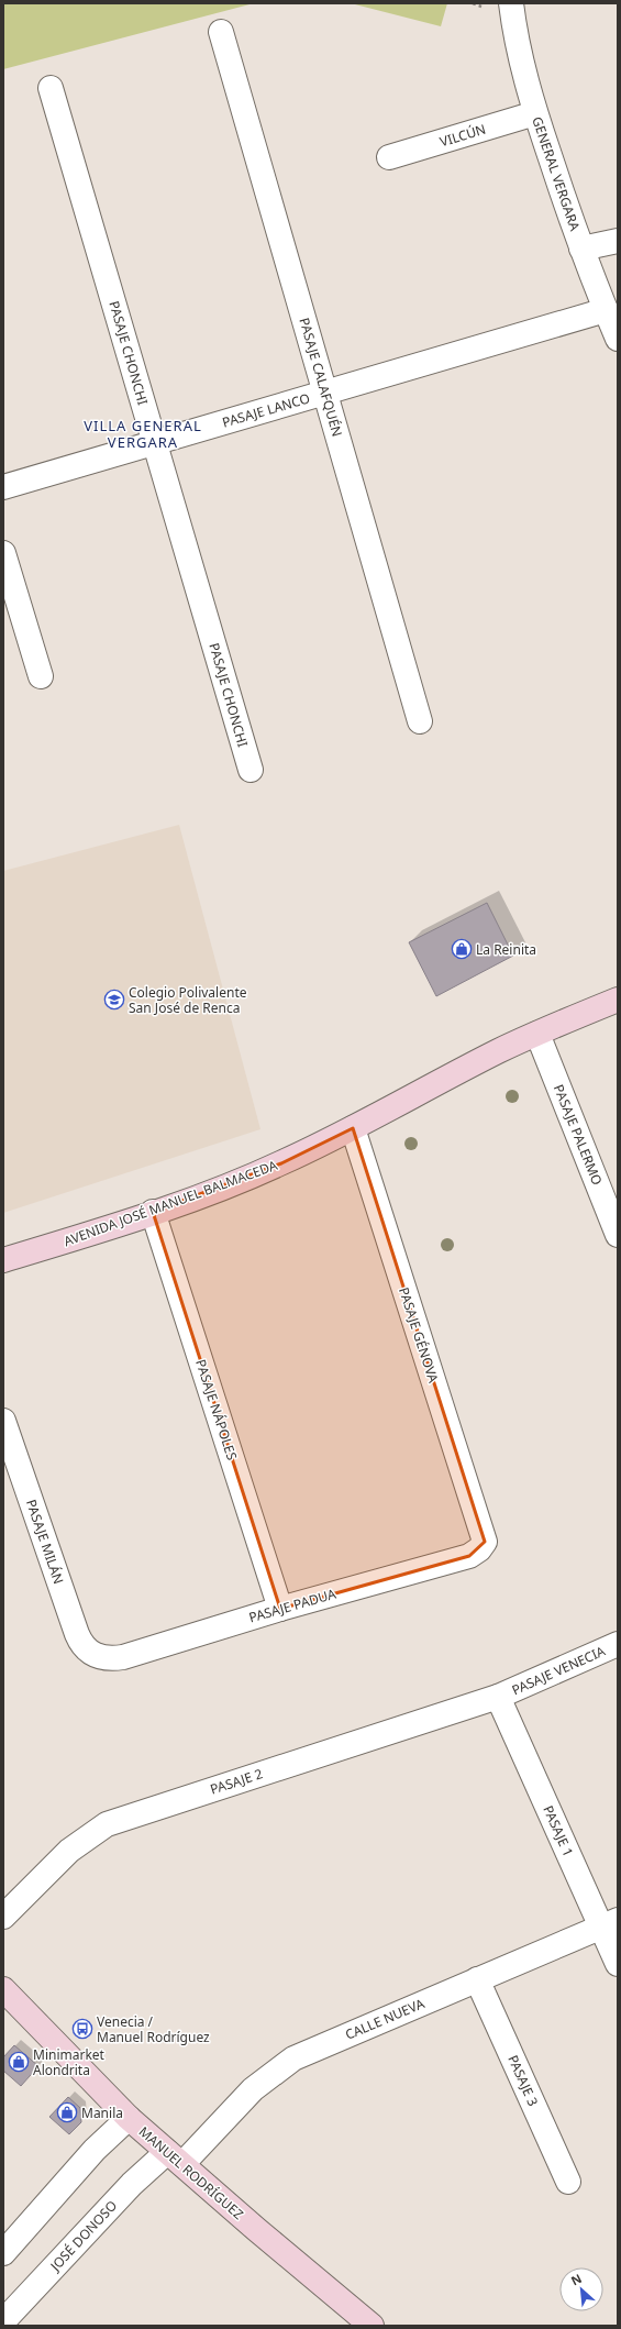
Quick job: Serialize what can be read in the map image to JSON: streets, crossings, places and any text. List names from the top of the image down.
{
  "streets": {
    "main road": ["AVENIDA JOSÉ MANUEL BALMACEDA", "MANUEL RODRÍGUEZ"],
    "street": [
      "VILCÚN",
      "GENERAL VERGARA",
      "PASAJE CHONCHI",
      "PASAJE CALAFQUÉN",
      "PASAJE LANCO",
      "PASAJE PALERMO",
      "PASAJE GÉNOVA",
      "PASAJE NÁPOLES",
      "PASAJE MILÁN",
      "PASAJE PADUA",
      "PASAJE VENECIA",
      "PASAJE 2",
      "PASAJE 1",
      "CALLE NUEVA",
      "PASAJE 3",
      "JOSÉ DONOSO"
    ]
  },
  "crossings": [
    ["VILCÚN", "GENERAL VERGARA"],
    ["GENERAL VERGARA", "PASAJE LANCO"],
    ["PASAJE CHONCHI", "PASAJE LANCO"],
    ["PASAJE CALAFQUÉN", "PASAJE LANCO"],
    ["PASAJE PALERMO", "AVENIDA JOSÉ MANUEL BALMACEDA"],
    ["AVENIDA JOSÉ MANUEL BALMACEDA", "PASAJE GÉNOVA"],
    ["AVENIDA JOSÉ MANUEL BALMACEDA", "PASAJE NÁPOLES"],
    ["PASAJE GÉNOVA", "PASAJE PADUA"],
    ["PASAJE NÁPOLES", "PASAJE PADUA"],
    ["PASAJE MILÁN", "PASAJE PADUA"],
    ["PASAJE VENECIA", "PASAJE 2"],
    ["PASAJE VENECIA", "PASAJE 1"],
    ["PASAJE 2", "PASAJE 1"],
    ["PASAJE 1", "CALLE NUEVA"],
    ["CALLE NUEVA", "PASAJE 3"],
    ["CALLE NUEVA", "MANUEL RODRÍGUEZ"],
    ["CALLE NUEVA", "JOSÉ DONOSO"],
    ["MANUEL RODRÍGUEZ", "JOSÉ DONOSO"]
  ],
  "districts": ["VILLA GENERAL VERGARA"],
  "places": {
    "shop": ["La Reinita", "Minimarket Alondrita", "Manila"],
    "school or university": ["Colegio Polivalente San José de Renca"],
    "bus stop": ["Venecia / Manuel Rodríguez"]
  },
  "north": "top left"
}
